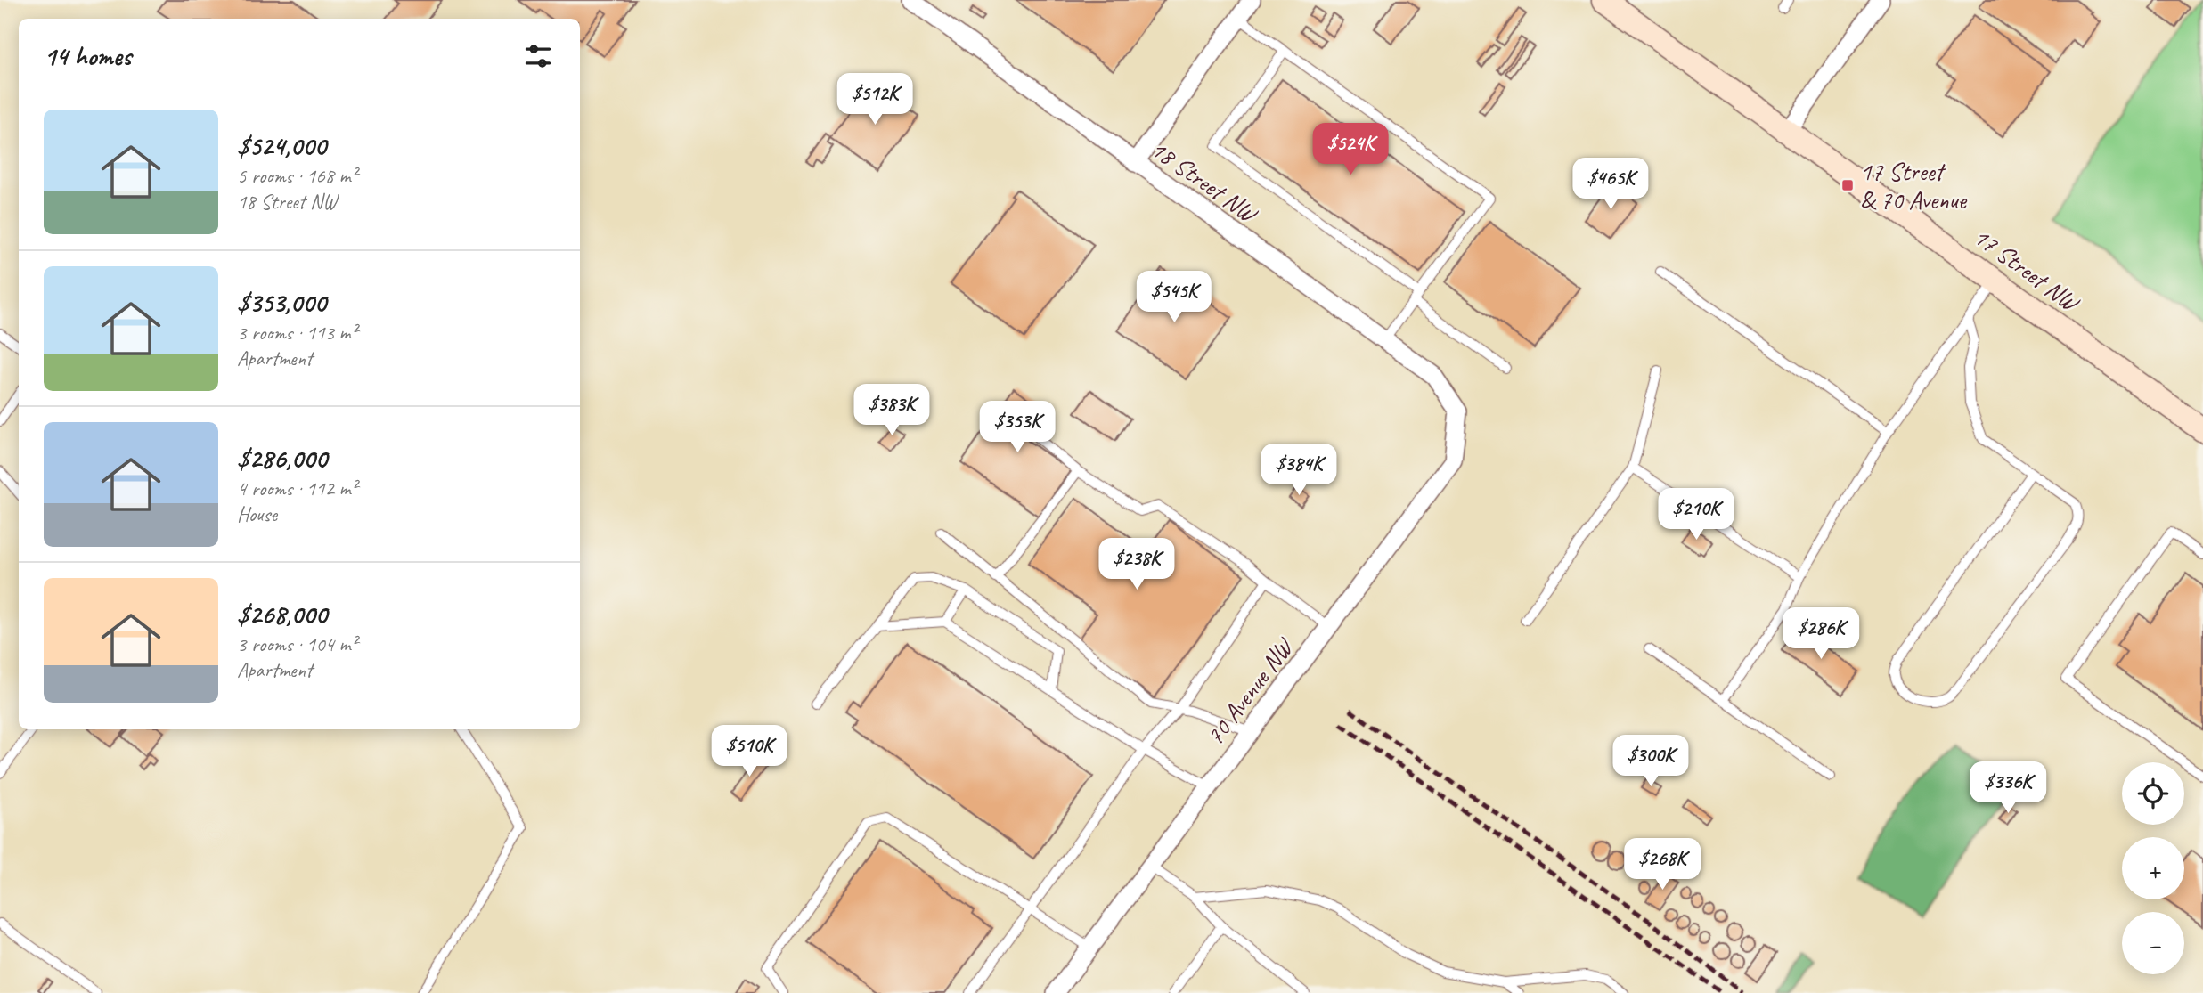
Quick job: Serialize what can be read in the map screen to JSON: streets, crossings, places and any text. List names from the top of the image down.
{
  "streets": {
    "main road": ["17 Street NW"],
    "street": ["18 Street NW", "70 Avenue NW"]
  },
  "crossings": [
    ["18 Street NW", "70 Avenue NW"]
  ],
  "places": {
    "transit": ["17 Street & 70 Avenue"]
  },
  "page": {
    "heading": "14 homes",
    "price": [
      "$512K",
      "$524K",
      "$465K",
      "$545K",
      "$383K",
      "$353K",
      "$384K",
      "$210K",
      "$238K",
      "$286K",
      "$510K",
      "$300K",
      "$336K",
      "$268K"
    ],
    "list": [
      {
        "name": "$524,000",
        "note": "5 rooms · 168 m² · 18 Street NW"
      },
      {
        "name": "$353,000",
        "note": "3 rooms · 113 m² · Apartment"
      },
      {
        "name": "$286,000",
        "note": "4 rooms · 112 m² · House"
      },
      {
        "name": "$268,000",
        "note": "3 rooms · 104 m² · Apartment"
      }
    ],
    "map_buttons": ["+", "−"]
  }
}
